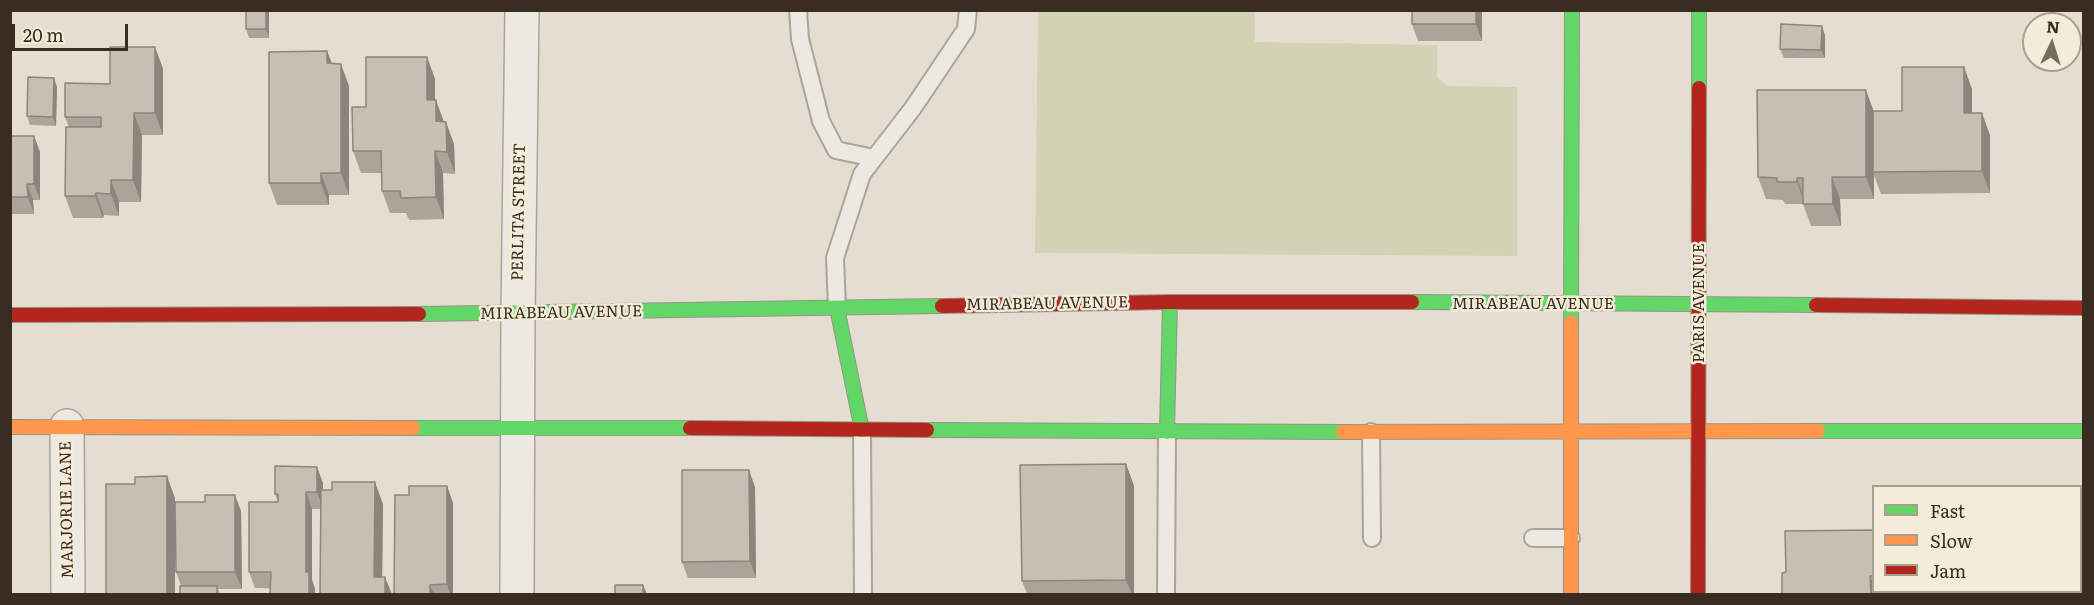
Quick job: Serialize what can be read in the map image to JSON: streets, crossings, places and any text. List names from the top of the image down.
{
  "streets": {
    "street": [
      "PERLITA STREET",
      "PARIS AVENUE",
      "MIRABEAU AVENUE",
      "MARJORIE LANE"
    ]
  },
  "crossings": [
    ["PERLITA STREET", "MIRABEAU AVENUE"],
    ["PARIS AVENUE", "MIRABEAU AVENUE"]
  ],
  "legend": ["Fast", "Slow", "Jam"],
  "scale_bar": "20 m",
  "north": "top"
}
